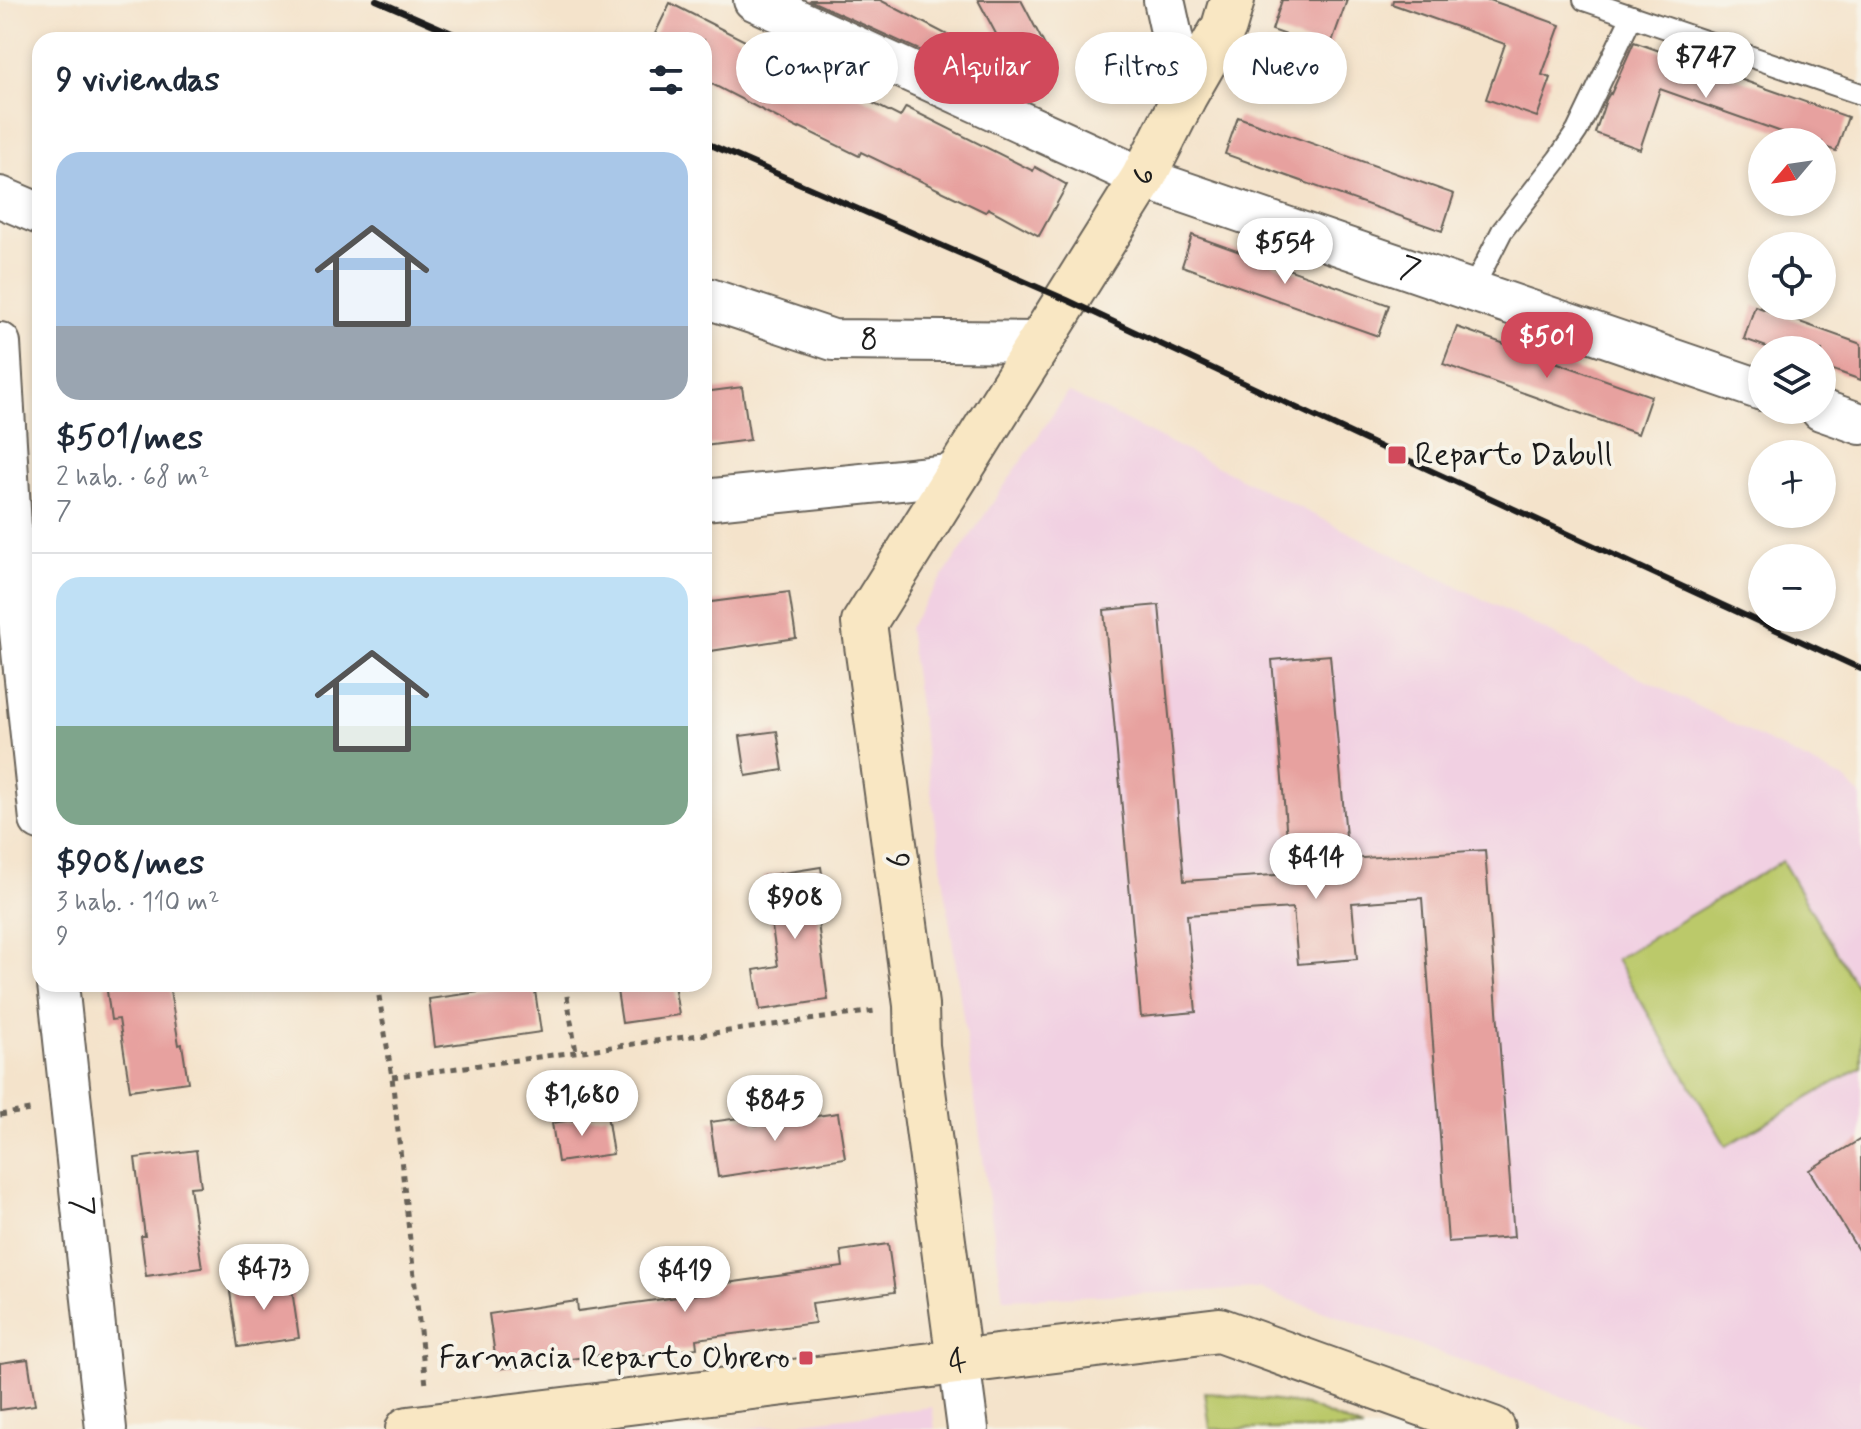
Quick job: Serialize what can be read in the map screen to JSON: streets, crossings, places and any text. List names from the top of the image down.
{
  "streets": {
    "street": [
      "6",
      "7",
      "8",
      "9",
      "4"
    ]
  },
  "crossings": [
    ["6", "7"],
    ["6", "8"],
    ["6", "9"],
    ["8", "9"],
    ["9", "4"]
  ],
  "places": {
    "transit": ["Reparto Dabull", "Farmacia Reparto Obrero"]
  },
  "north": "bottom left",
  "page": {
    "price": [
      "$747",
      "$554",
      "$501",
      "$414",
      "$908",
      "$1,680",
      "$845",
      "$473",
      "$419"
    ],
    "chip": [
      "Comprar",
      "Alquilar",
      "Filtros",
      "Nuevo"
    ],
    "heading": "9 viviendas",
    "map_buttons": ["+", "−"],
    "list": [
      {
        "name": "$501/mes",
        "note": "2 hab. · 68 m² · 7"
      },
      {
        "name": "$908/mes",
        "note": "3 hab. · 110 m² · 9"
      }
    ]
  }
}
